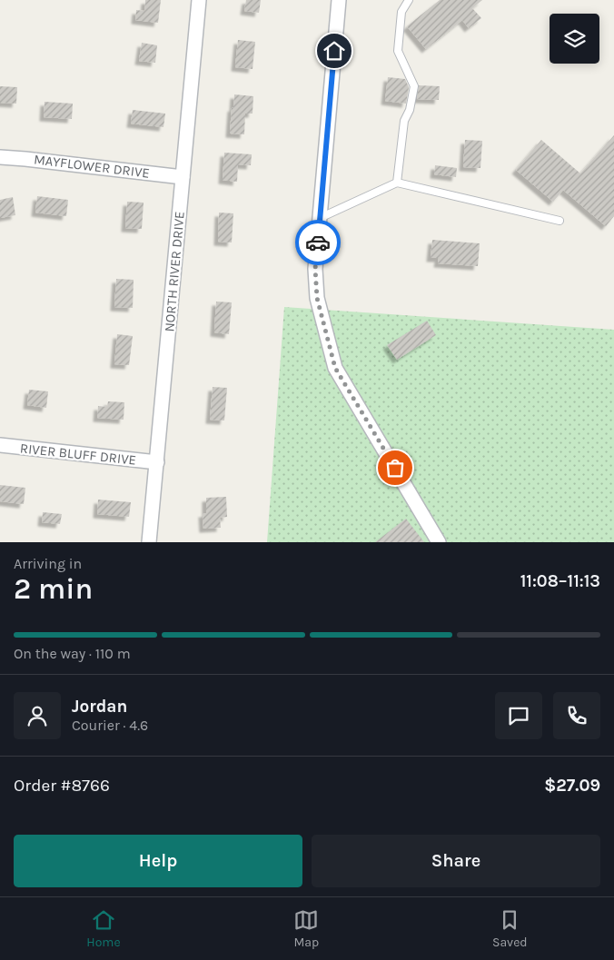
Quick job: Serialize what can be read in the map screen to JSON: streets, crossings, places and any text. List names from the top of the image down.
{
  "streets": {
    "street": ["MAYFLOWER DRIVE", "NORTH RIVER DRIVE", "RIVER BLUFF DRIVE"]
  },
  "crossings": [
    ["MAYFLOWER DRIVE", "NORTH RIVER DRIVE"],
    ["NORTH RIVER DRIVE", "RIVER BLUFF DRIVE"]
  ],
  "page": {
    "heading": ["2 min", "Arriving in", "11:08–11:13"],
    "panel": [
      "Jordan",
      "Courier · 4.6",
      "Order #8766",
      "$27.09"
    ],
    "bar": "On the way · 110 m",
    "buttons": ["Help", "Share"],
    "tabs": ["Home", "Map", "Saved"]
  }
}
